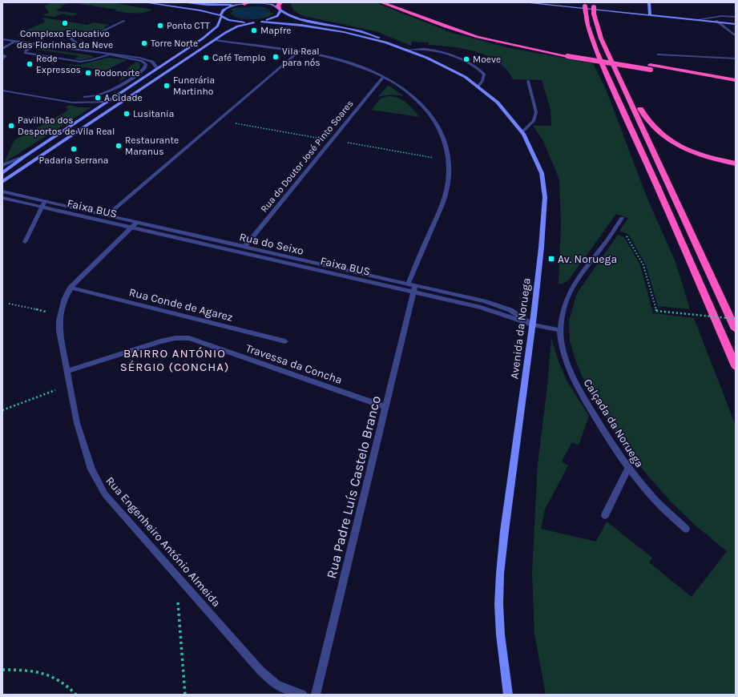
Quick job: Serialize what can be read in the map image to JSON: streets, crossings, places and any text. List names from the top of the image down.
{
  "streets": {
    "main road": ["Avenida da Noruega"],
    "street": [
      "Rua do Doutor José Pinto Soares",
      "Faixa BUS",
      "Rua do Seixo",
      "Rua Conde de Agarez",
      "Travessa da Concha",
      "Calçada da Noruega",
      "Rua Padre Luís Castelo Branco",
      "Rua Engenheiro António Almeida"
    ]
  },
  "crossings": [
    ["Rua do Doutor José Pinto Soares", "Rua do Seixo"],
    ["Rua do Doutor José Pinto Soares", "Rua Padre Luís Castelo Branco"],
    ["Faixa BUS", "Rua do Seixo"],
    ["Faixa BUS", "Avenida da Noruega"],
    ["Faixa BUS", "Rua Padre Luís Castelo Branco"],
    ["Faixa BUS", "Rua Engenheiro António Almeida"],
    ["Rua do Seixo", "Rua Padre Luís Castelo Branco"],
    ["Rua do Seixo", "Rua Engenheiro António Almeida"],
    ["Rua Conde de Agarez", "Rua Engenheiro António Almeida"],
    ["Travessa da Concha", "Rua Padre Luís Castelo Branco"],
    ["Travessa da Concha", "Rua Engenheiro António Almeida"]
  ],
  "districts": ["BAIRRO ANTÓNIO SÉRGIO (CONCHA)"],
  "places": {
    "other": [
      "Complexo Educativo das Florinhas da Neve",
      "Ponto CTT",
      "Mapfre",
      "Torre Norte",
      "Vila Real para nós",
      "Café Templo",
      "Moeve",
      "Rede Expressos",
      "Rodonorte",
      "Funerária Martinho",
      "A Cidade",
      "Lusitania",
      "Pavilhão dos Desportos de Vila Real",
      "Restaurante Maranus",
      "Padaria Serrana"
    ],
    "transit": ["Av. Noruega"]
  }
}
